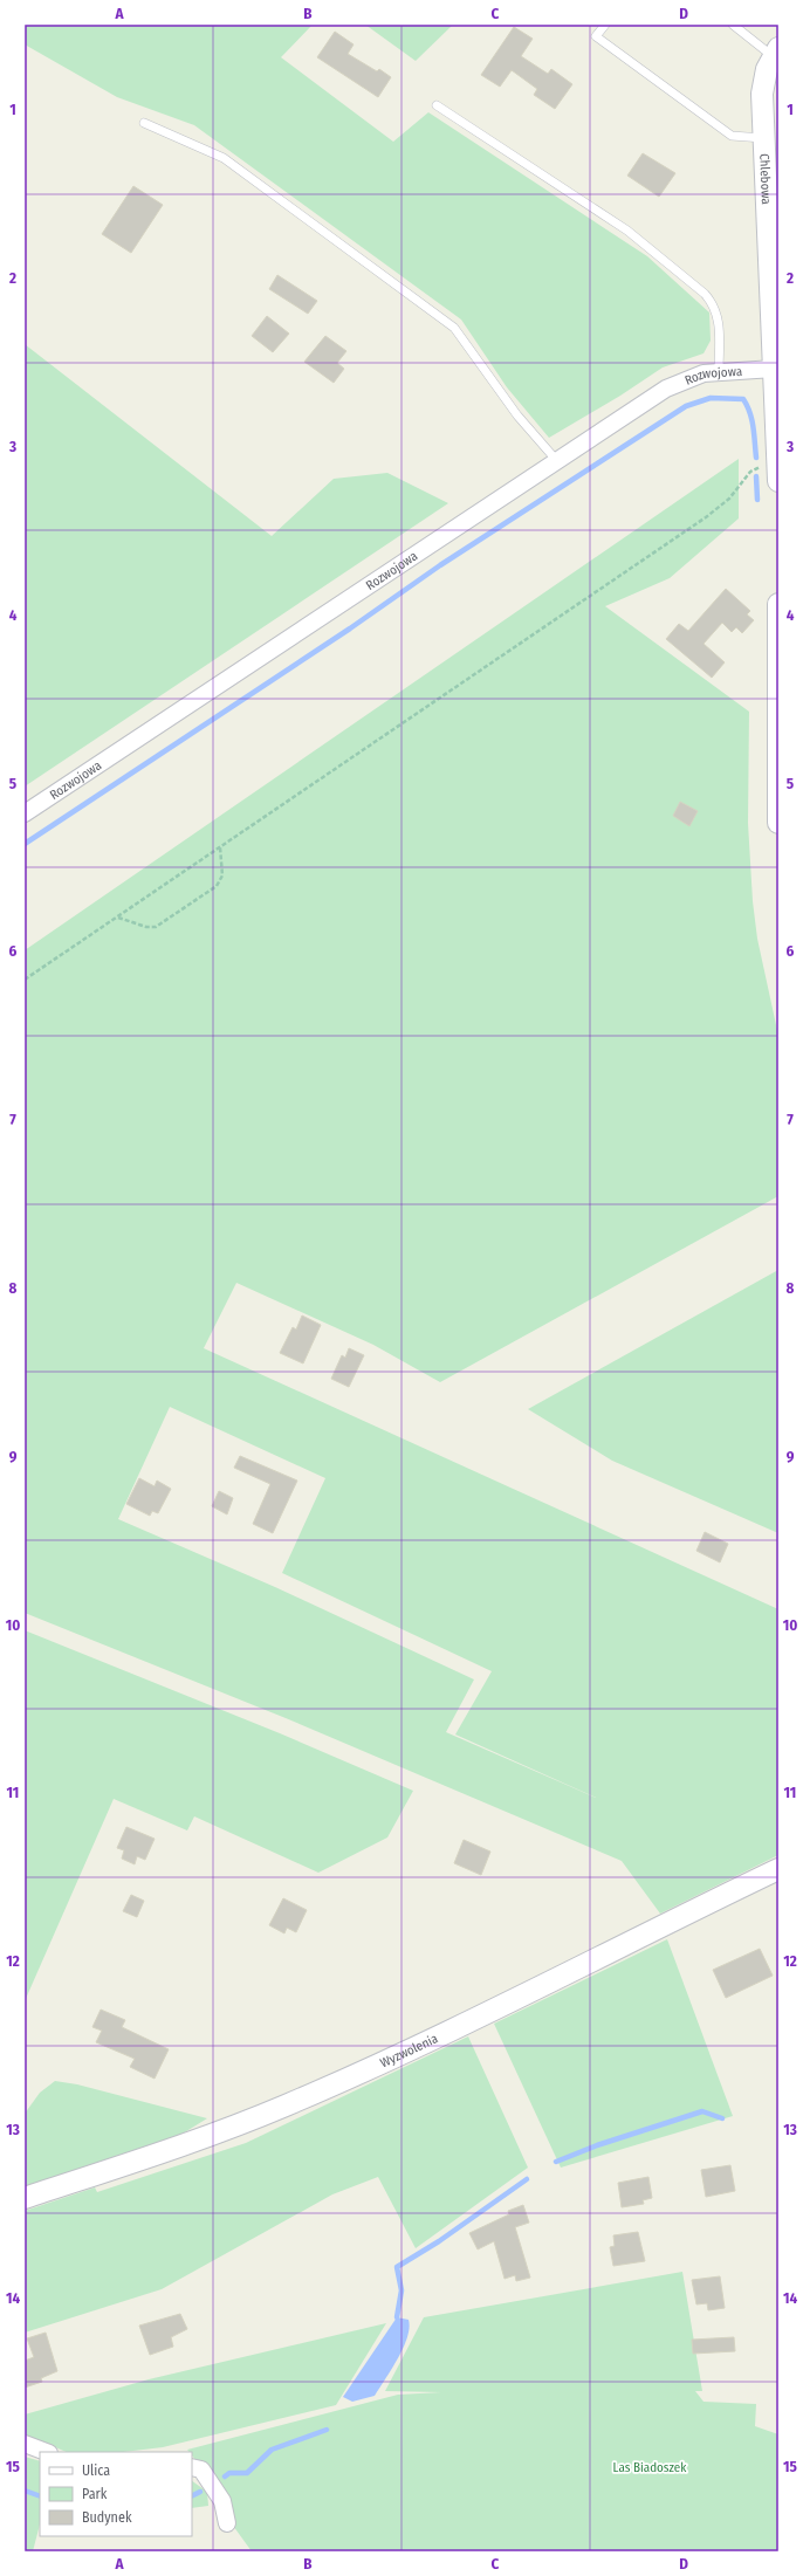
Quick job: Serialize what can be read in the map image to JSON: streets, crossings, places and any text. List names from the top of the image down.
{
  "streets": {
    "street": ["Chlebowa", "Rozwojowa", "Wyzwolenia"]
  },
  "crossings": [
    ["Chlebowa", "Rozwojowa"]
  ],
  "parks": ["Las Biadoszek"],
  "legend": ["Ulica", "Park", "Budynek"],
  "grid": {
    "columns": [
      "A",
      "B",
      "C",
      "D"
    ],
    "rows": [
      "1",
      "2",
      "3",
      "4",
      "5",
      "6",
      "7",
      "8",
      "9",
      "10",
      "11",
      "12",
      "13",
      "14",
      "15"
    ]
  }
}
